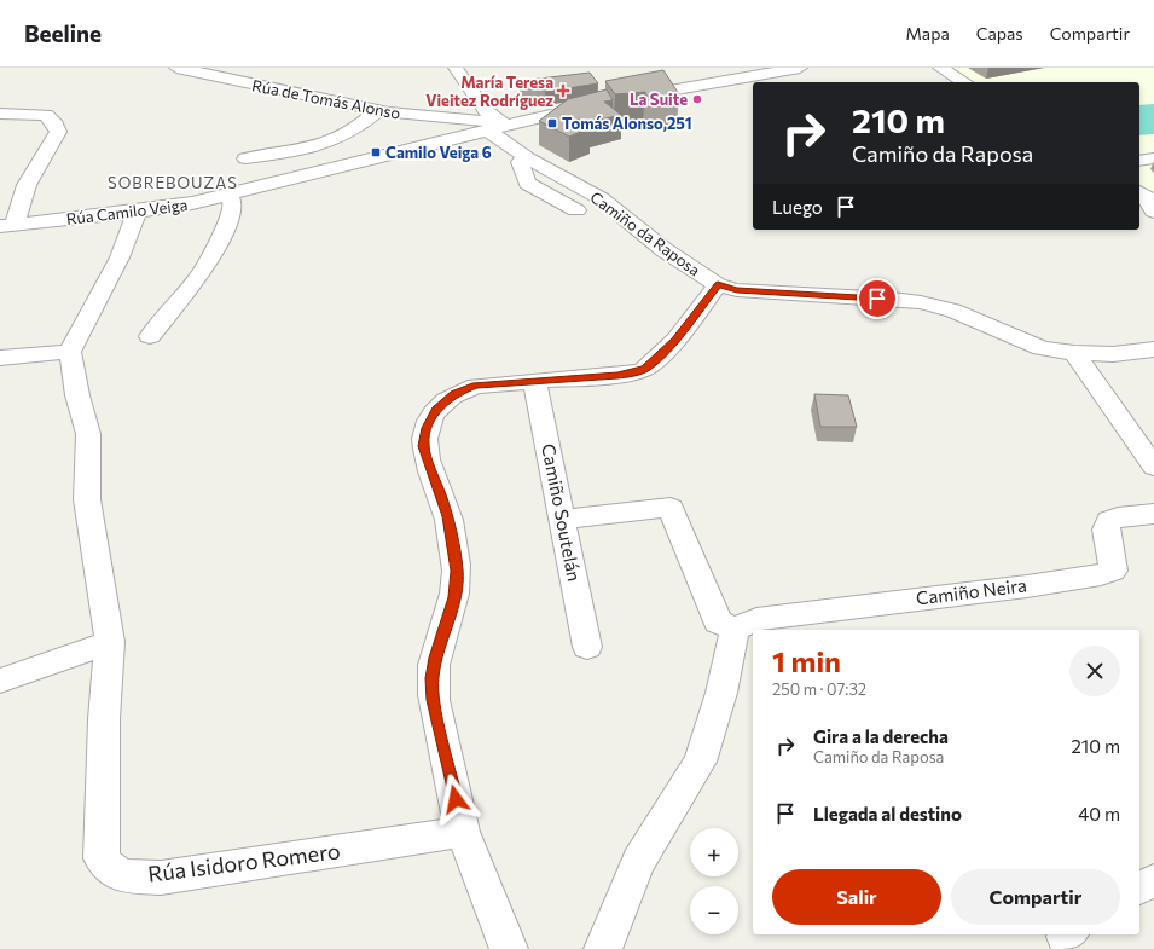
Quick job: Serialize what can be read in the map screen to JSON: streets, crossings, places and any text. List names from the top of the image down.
{
  "streets": {
    "street": [
      "Rúa de Tomás Alonso",
      "Rúa Camilo Veiga",
      "Camiño da Raposa",
      "Camiño Soutelán",
      "Camiño Neira",
      "Rúa Isidoro Romero"
    ]
  },
  "crossings": [
    ["Rúa de Tomás Alonso", "Rúa Camilo Veiga"],
    ["Rúa de Tomás Alonso", "Camiño da Raposa"],
    ["Rúa Camilo Veiga", "Camiño da Raposa"]
  ],
  "districts": ["SOBREBOUZAS"],
  "places": {
    "health": ["María Teresa Vieitez Rodríguez"],
    "other": ["La Suite"],
    "transit": ["Tomás Alonso,251", "Camilo Veiga 6"]
  },
  "page": {
    "header": "Beeline",
    "nav": ["Mapa", "Capas", "Compartir"],
    "turn": ["210 m", "Camiño da Raposa"],
    "then": "Luego",
    "heading": ["1 min", "250 m · 07:32"],
    "list": [
      {
        "name": "Gira a la derecha",
        "note": "Camiño da Raposa",
        "value": "210 m"
      },
      {
        "name": "Llegada al destino",
        "value": "40 m"
      }
    ],
    "map_buttons": ["+", "−"],
    "buttons": ["Salir", "Compartir"]
  }
}
